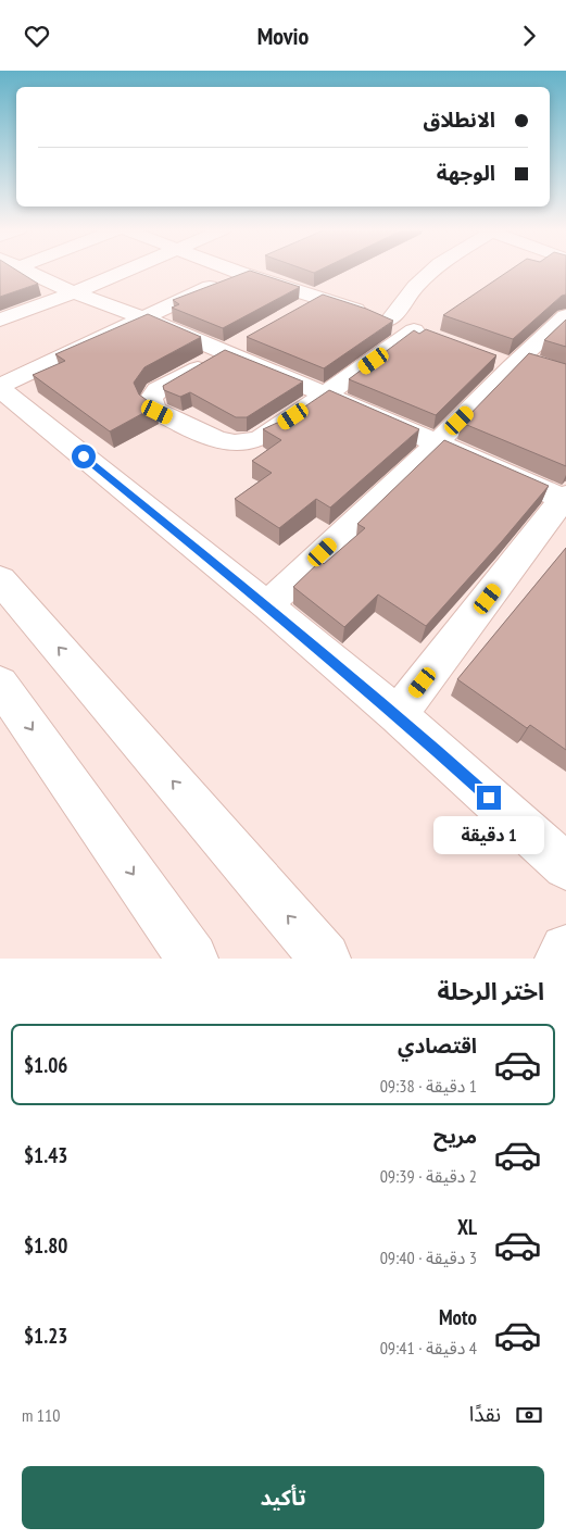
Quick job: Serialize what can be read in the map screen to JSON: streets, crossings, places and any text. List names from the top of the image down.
{
  "page": {
    "header": "Movio",
    "banner": ["الانطلاق", "الوجهة"],
    "bubble": "1 دقيقة",
    "heading": "اختر الرحلة",
    "list": [
      {
        "name": "اقتصادي",
        "note": "1 دقيقة · 09:38",
        "value": "$1.06"
      },
      {
        "name": "مريح",
        "note": "2 دقيقة · 09:39",
        "value": "$1.43"
      },
      {
        "name": "XL",
        "note": "3 دقيقة · 09:40",
        "value": "$1.80"
      },
      {
        "name": "Moto",
        "note": "4 دقيقة · 09:41",
        "value": "$1.23"
      }
    ],
    "pay": ["نقدًا", "110 m"],
    "buttons": "تأكيد"
  }
}
